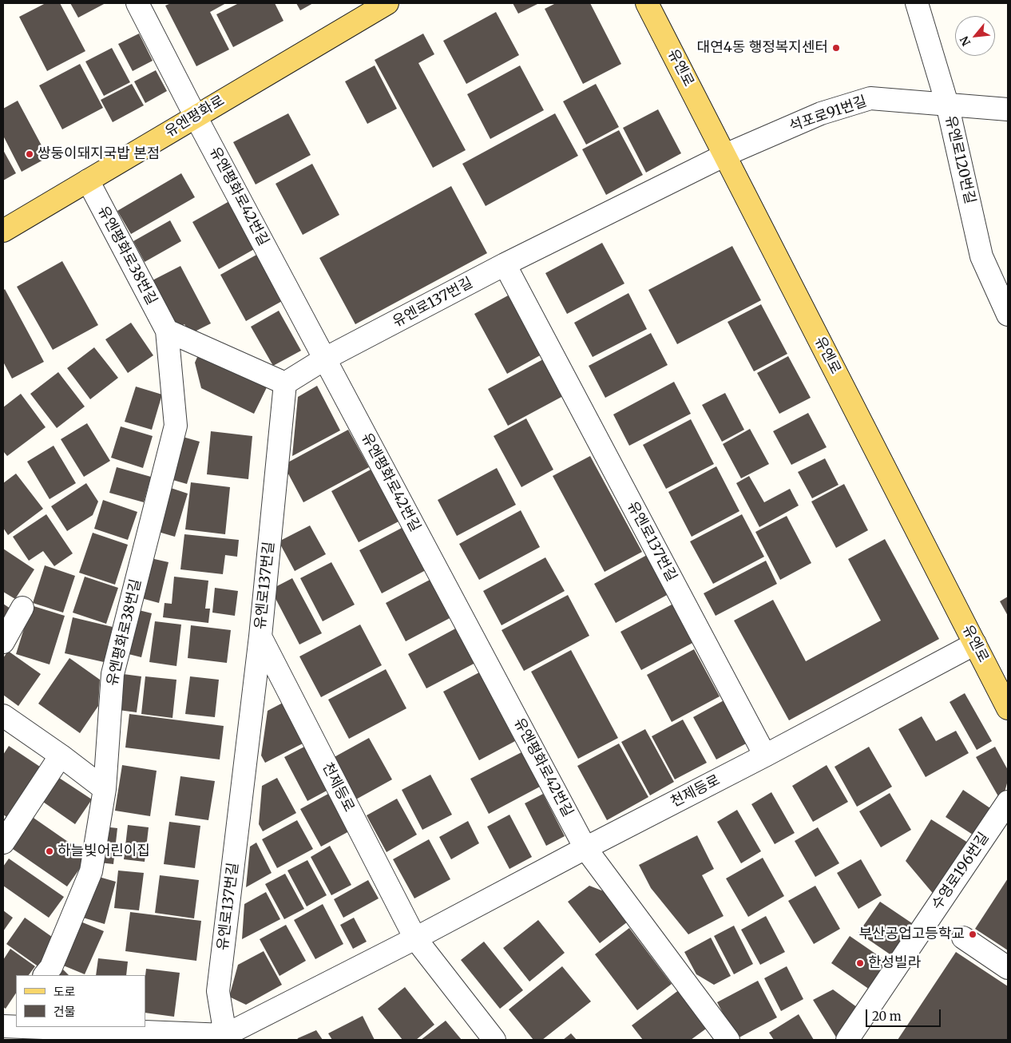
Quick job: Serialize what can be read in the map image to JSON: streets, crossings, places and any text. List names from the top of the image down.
{
  "streets": {
    "main road": ["유엔로", "유엔평화로"],
    "street": [
      "석포로91번길",
      "유엔로120번길",
      "유엔평화로42번길",
      "유엔평화로38번길",
      "유엔로137번길",
      "천제등로",
      "수영로196번길"
    ]
  },
  "crossings": [
    ["유엔로", "석포로91번길"],
    ["유엔로", "유엔로137번길"],
    ["유엔로", "천제등로"],
    ["석포로91번길", "유엔로120번길"],
    ["석포로91번길", "유엔로137번길"],
    ["유엔평화로", "유엔평화로42번길"],
    ["유엔평화로", "유엔평화로38번길"],
    ["유엔평화로42번길", "유엔로137번길"],
    ["유엔평화로42번길", "천제등로"],
    ["유엔로137번길", "천제등로"]
  ],
  "places": [
    "대연4동 행정복지센터",
    "쌍둥이돼지국밥 본점",
    "하늘빛어린이집",
    "부산공업고등학교",
    "한성빌라"
  ],
  "legend": ["도로", "건물"],
  "scale_bar": "20 m",
  "north": "bottom left"
}
